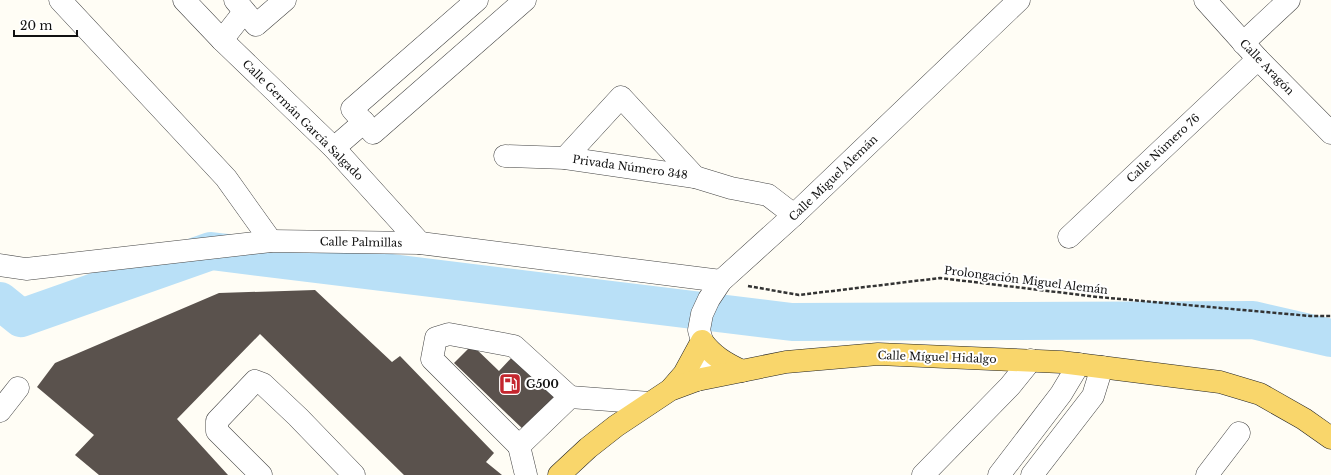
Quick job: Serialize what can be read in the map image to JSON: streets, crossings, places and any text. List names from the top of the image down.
{
  "streets": {
    "main road": ["Calle Míguel Hidalgo"],
    "street": [
      "Calle Aragón",
      "Calle Germán García Salgado",
      "Calle Número 76",
      "Privada Número 348",
      "Calle Miguel Alemán",
      "Calle Palmillas"
    ],
    "path": ["Prolongación Miguel Alemán"]
  },
  "crossings": [
    ["Calle Aragón", "Calle Número 76"],
    ["Calle Germán García Salgado", "Calle Palmillas"],
    ["Privada Número 348", "Calle Miguel Alemán"],
    ["Calle Miguel Alemán", "Calle Palmillas"],
    ["Calle Miguel Alemán", "Prolongación Miguel Alemán"],
    ["Calle Miguel Alemán", "Calle Míguel Hidalgo"],
    ["Calle Palmillas", "Prolongación Miguel Alemán"]
  ],
  "places": {
    "fuel station": ["G500"]
  },
  "scale_bar": "20 m"
}
